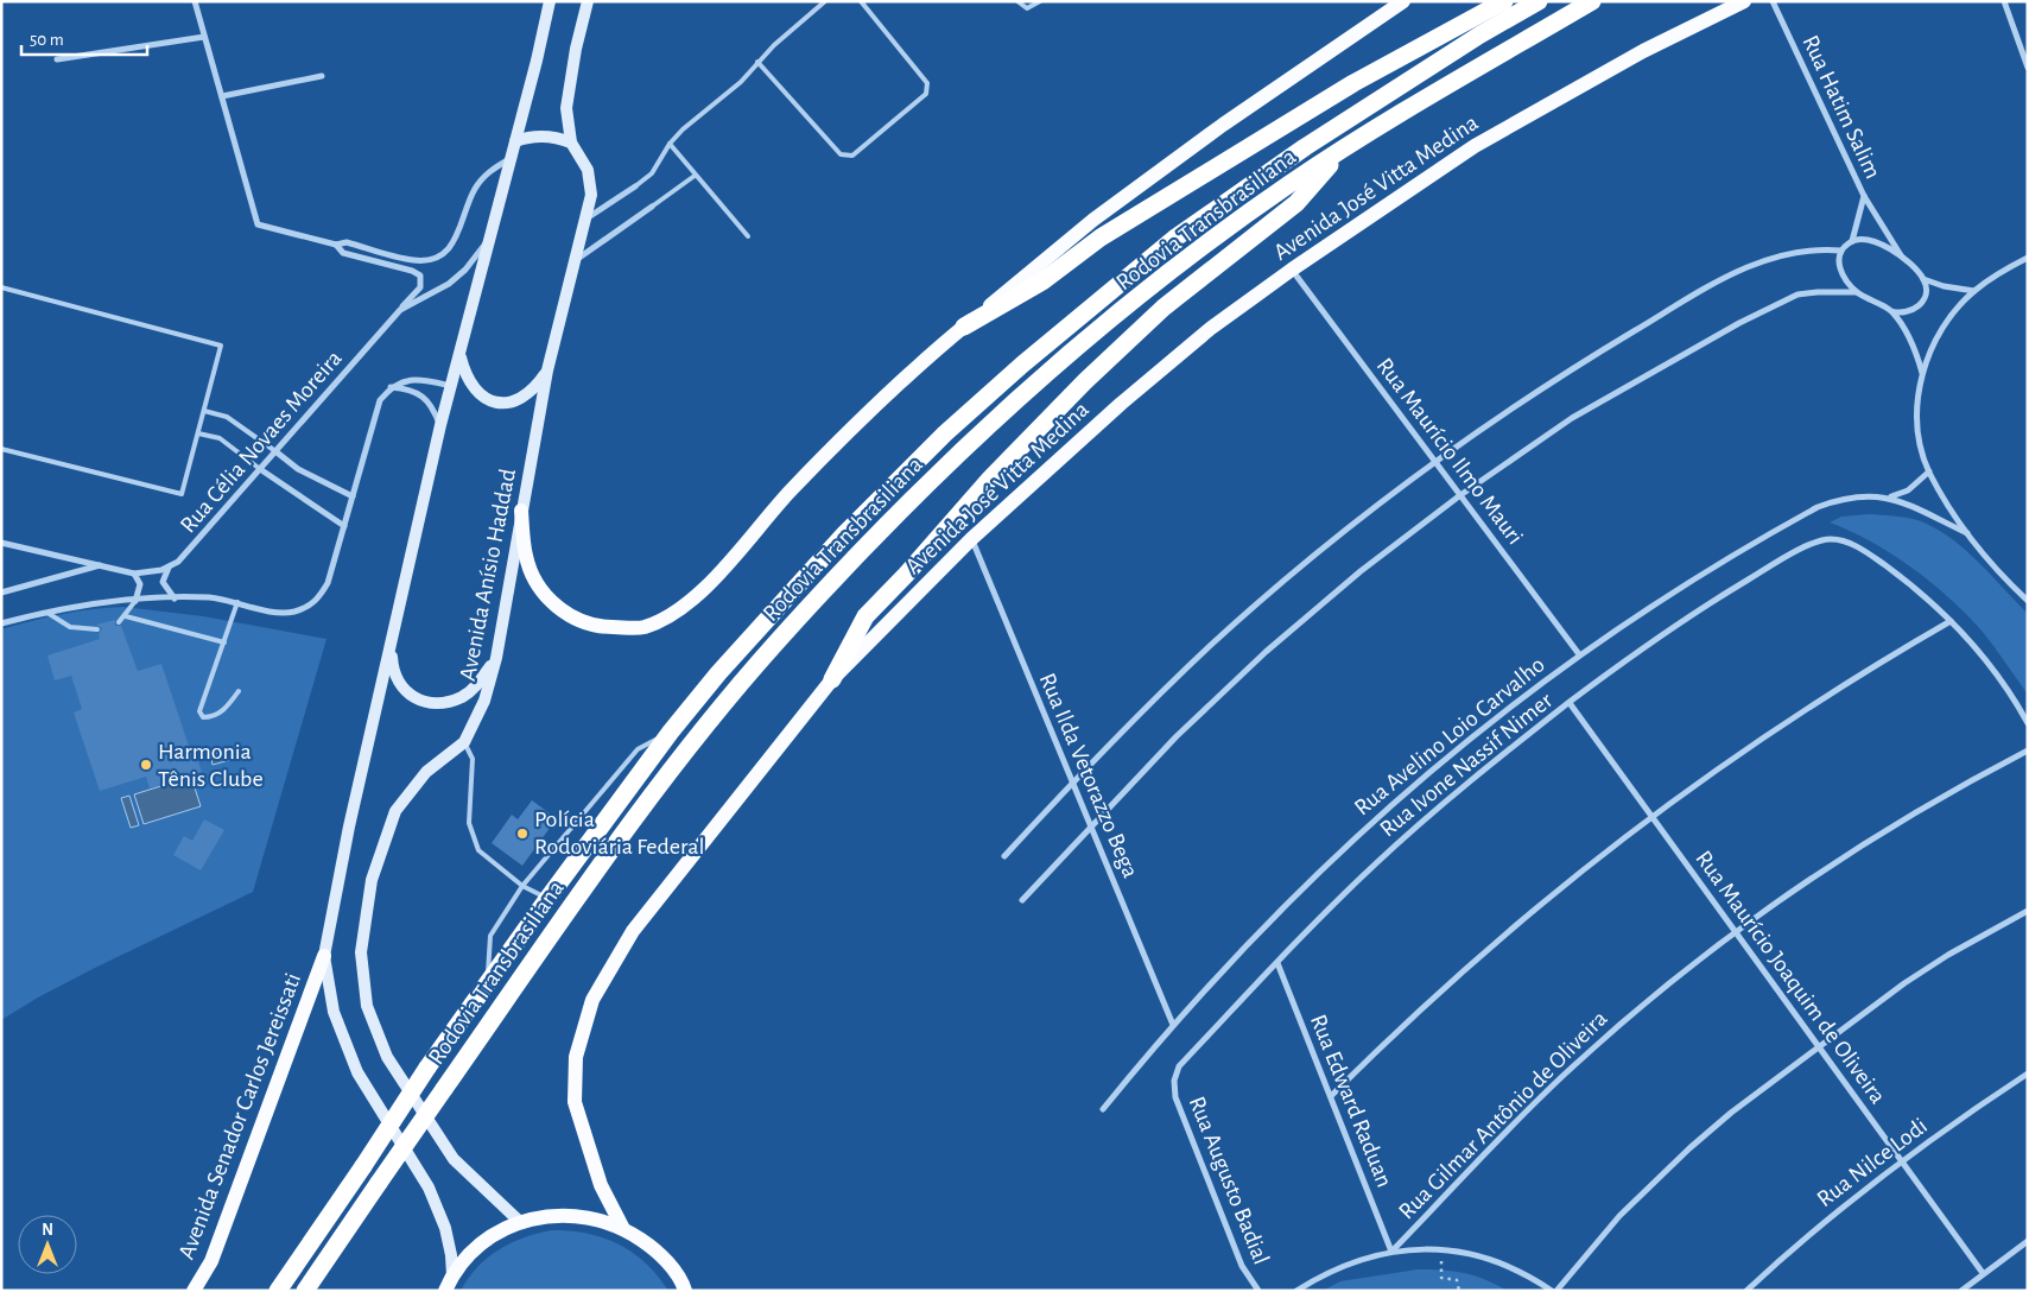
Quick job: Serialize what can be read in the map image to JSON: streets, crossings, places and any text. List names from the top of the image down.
{
  "streets": {
    "highway": ["Rodovia Transbrasiliana"],
    "main road": ["Avenida José Vitta Medina", "Avenida Anísio Haddad", "Avenida Senador Carlos Jereissati"],
    "street": [
      "Rua Hatim Salim",
      "Rua Célia Novaes Moreira",
      "Rua Maurício Ilmo Mauri",
      "Rua Avelino Loio Carvalho",
      "Rua Ivone Nassif Nimer",
      "Rua Ilda Vetorazzo Bega",
      "Rua Maurício Joaquim de Oliveira",
      "Rua Edward Raduan",
      "Rua Gilmar Antônio de Oliveira",
      "Rua Nilce Lodi",
      "Rua Augusto Badial"
    ]
  },
  "crossings": [
    ["Avenida José Vitta Medina", "Rua Maurício Ilmo Mauri"],
    ["Avenida José Vitta Medina", "Rua Ilda Vetorazzo Bega"],
    ["Rua Maurício Ilmo Mauri", "Rua Avelino Loio Carvalho"],
    ["Rua Avelino Loio Carvalho", "Rua Ilda Vetorazzo Bega"],
    ["Rua Ivone Nassif Nimer", "Rua Maurício Joaquim de Oliveira"],
    ["Rua Ivone Nassif Nimer", "Rua Edward Raduan"],
    ["Rua Ivone Nassif Nimer", "Rua Augusto Badial"],
    ["Rua Maurício Joaquim de Oliveira", "Rua Gilmar Antônio de Oliveira"],
    ["Rua Maurício Joaquim de Oliveira", "Rua Nilce Lodi"],
    ["Rua Edward Raduan", "Rua Gilmar Antônio de Oliveira"]
  ],
  "places": ["Harmonia Tênis Clube", "Polícia Rodoviária Federal"],
  "scale_bar": "50 m",
  "north": "top"
}
